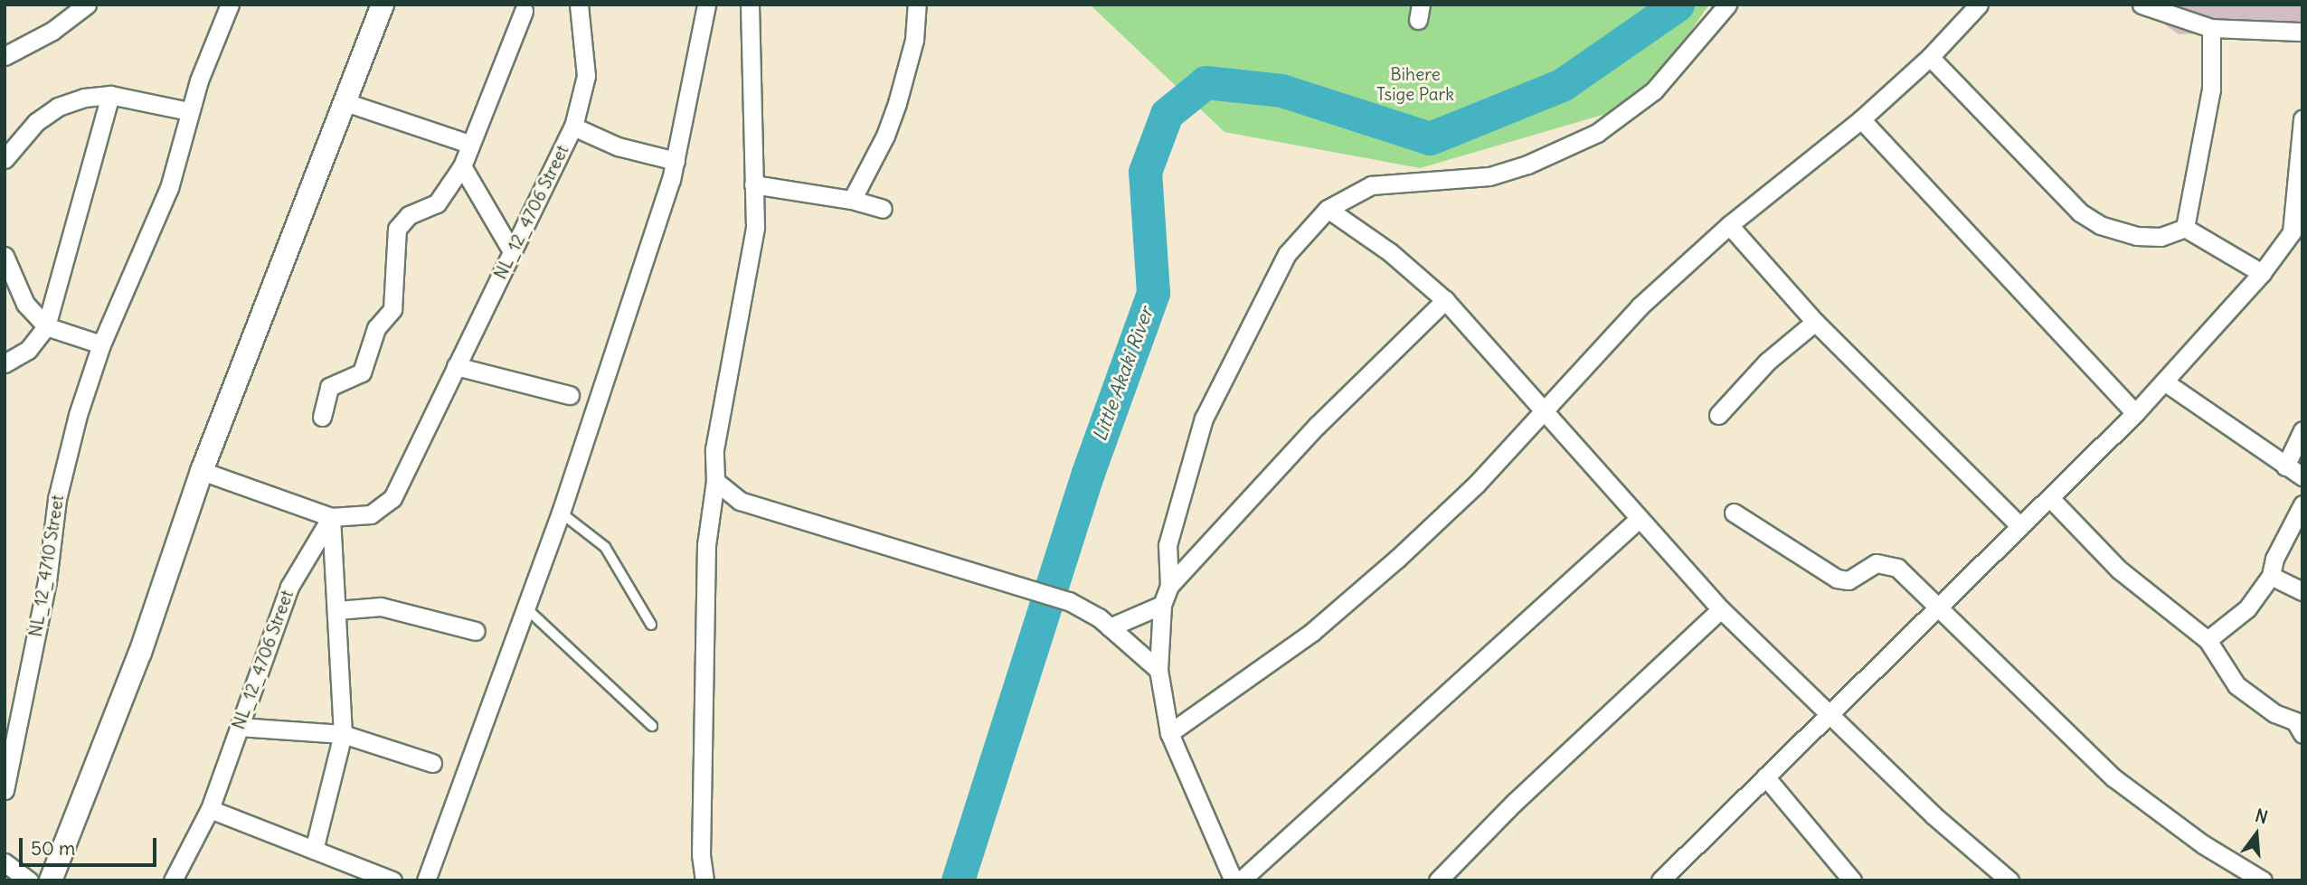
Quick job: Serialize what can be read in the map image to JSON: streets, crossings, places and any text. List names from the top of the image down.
{
  "streets": {
    "street": ["NL_12_4706 Street", "NL_12_4710 Street"]
  },
  "water": ["Little Akaki River"],
  "parks": ["Bihere Tsige Park"],
  "scale_bar": "50 m",
  "north": "top"
}
